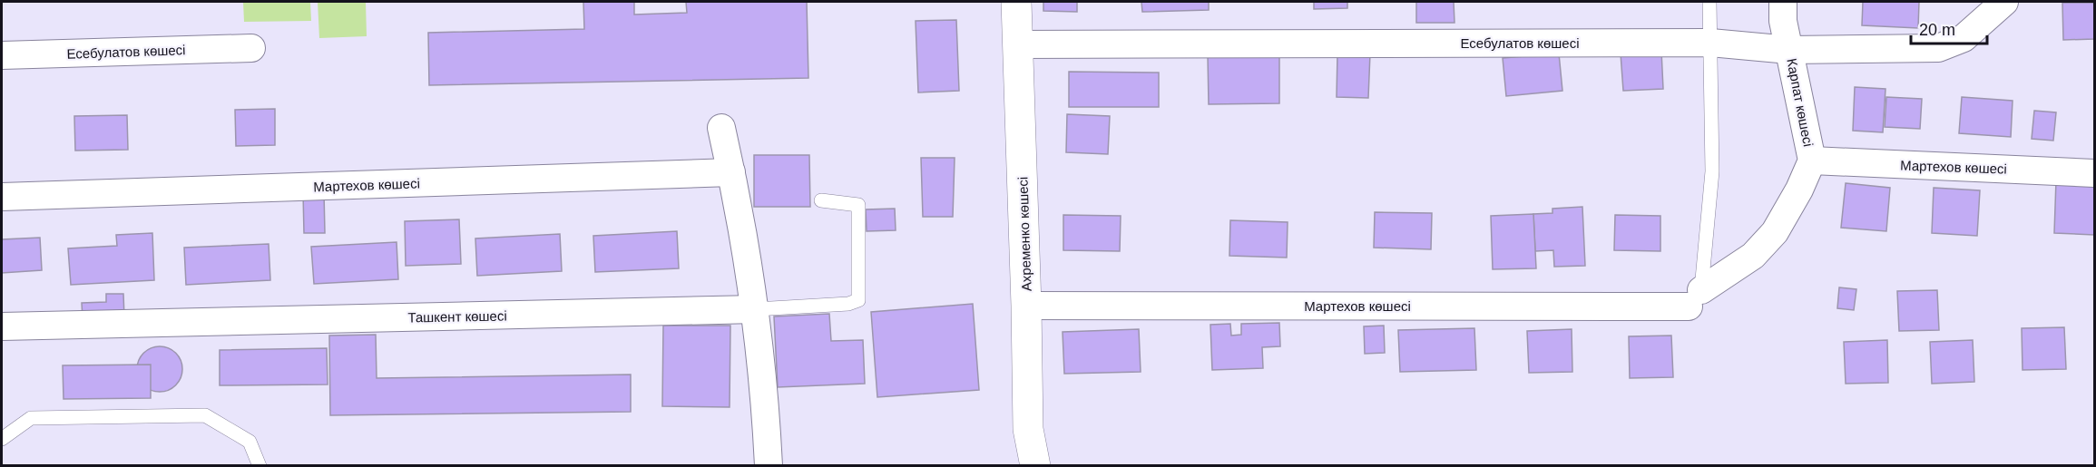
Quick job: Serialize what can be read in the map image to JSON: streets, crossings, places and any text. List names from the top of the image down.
{
  "streets": {
    "street": [
      "Есебулатов көшесі",
      "Карпат көшесі",
      "Мартехов көшесі",
      "Ахременко көшесі",
      "Ташкент көшесі"
    ]
  },
  "crossings": [
    ["Есебулатов көшесі", "Карпат көшесі"],
    ["Есебулатов көшесі", "Ахременко көшесі"],
    ["Карпат көшесі", "Мартехов көшесі"],
    ["Мартехов көшесі", "Ахременко көшесі"]
  ],
  "scale_bar": "20 m"
}
